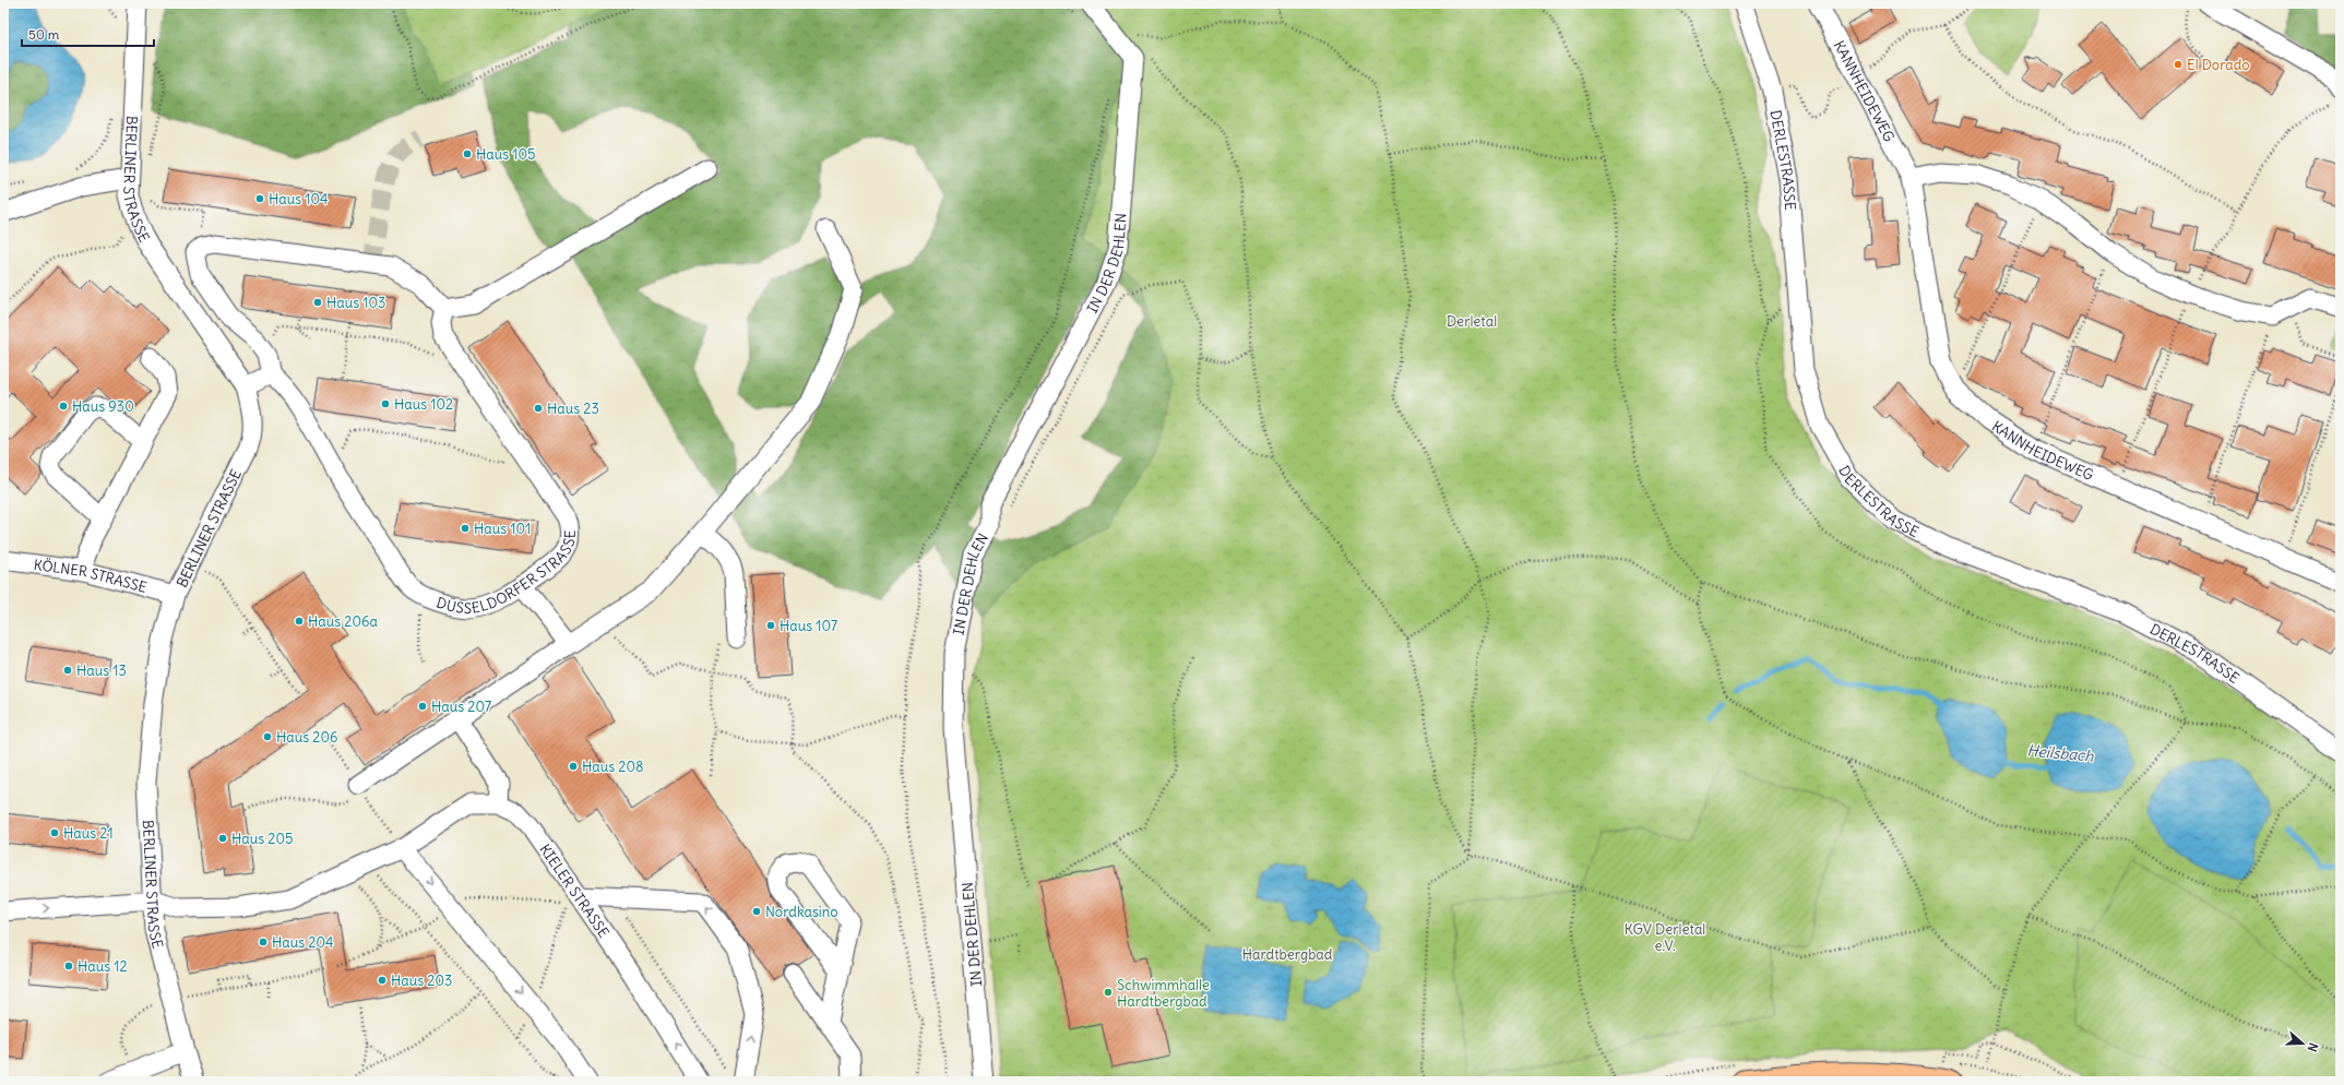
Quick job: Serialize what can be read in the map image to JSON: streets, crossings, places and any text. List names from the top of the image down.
{
  "streets": {
    "street": [
      "KANNHEIDEWEG",
      "DERLESTRASSE",
      "BERLINER STRASSE",
      "IN DER DEHLEN",
      "DÜSSELDORFER STRASSE",
      "KÖLNER STRASSE",
      "KIELER STRASSE"
    ]
  },
  "crossings": [
    ["BERLINER STRASSE", "KÖLNER STRASSE"],
    ["BERLINER STRASSE", "KIELER STRASSE"]
  ],
  "water": ["Heilsbach"],
  "parks": ["Derletal", "KGV Derletal e.V.", "Hardtbergbad"],
  "places": [
    "El Dorado",
    "Haus 105",
    "Haus 104",
    "Haus 103",
    "Haus 102",
    "Haus 930",
    "Haus 23",
    "Haus 101",
    "Haus 206a",
    "Haus 107",
    "Haus 13",
    "Haus 207",
    "Haus 206",
    "Haus 208",
    "Haus 21",
    "Haus 205",
    "Nordkasino",
    "Haus 204",
    "Haus 12",
    "Haus 203",
    "Schwimmhalle Hardtbergbad"
  ],
  "scale_bar": "50 m",
  "north": "right"
}
